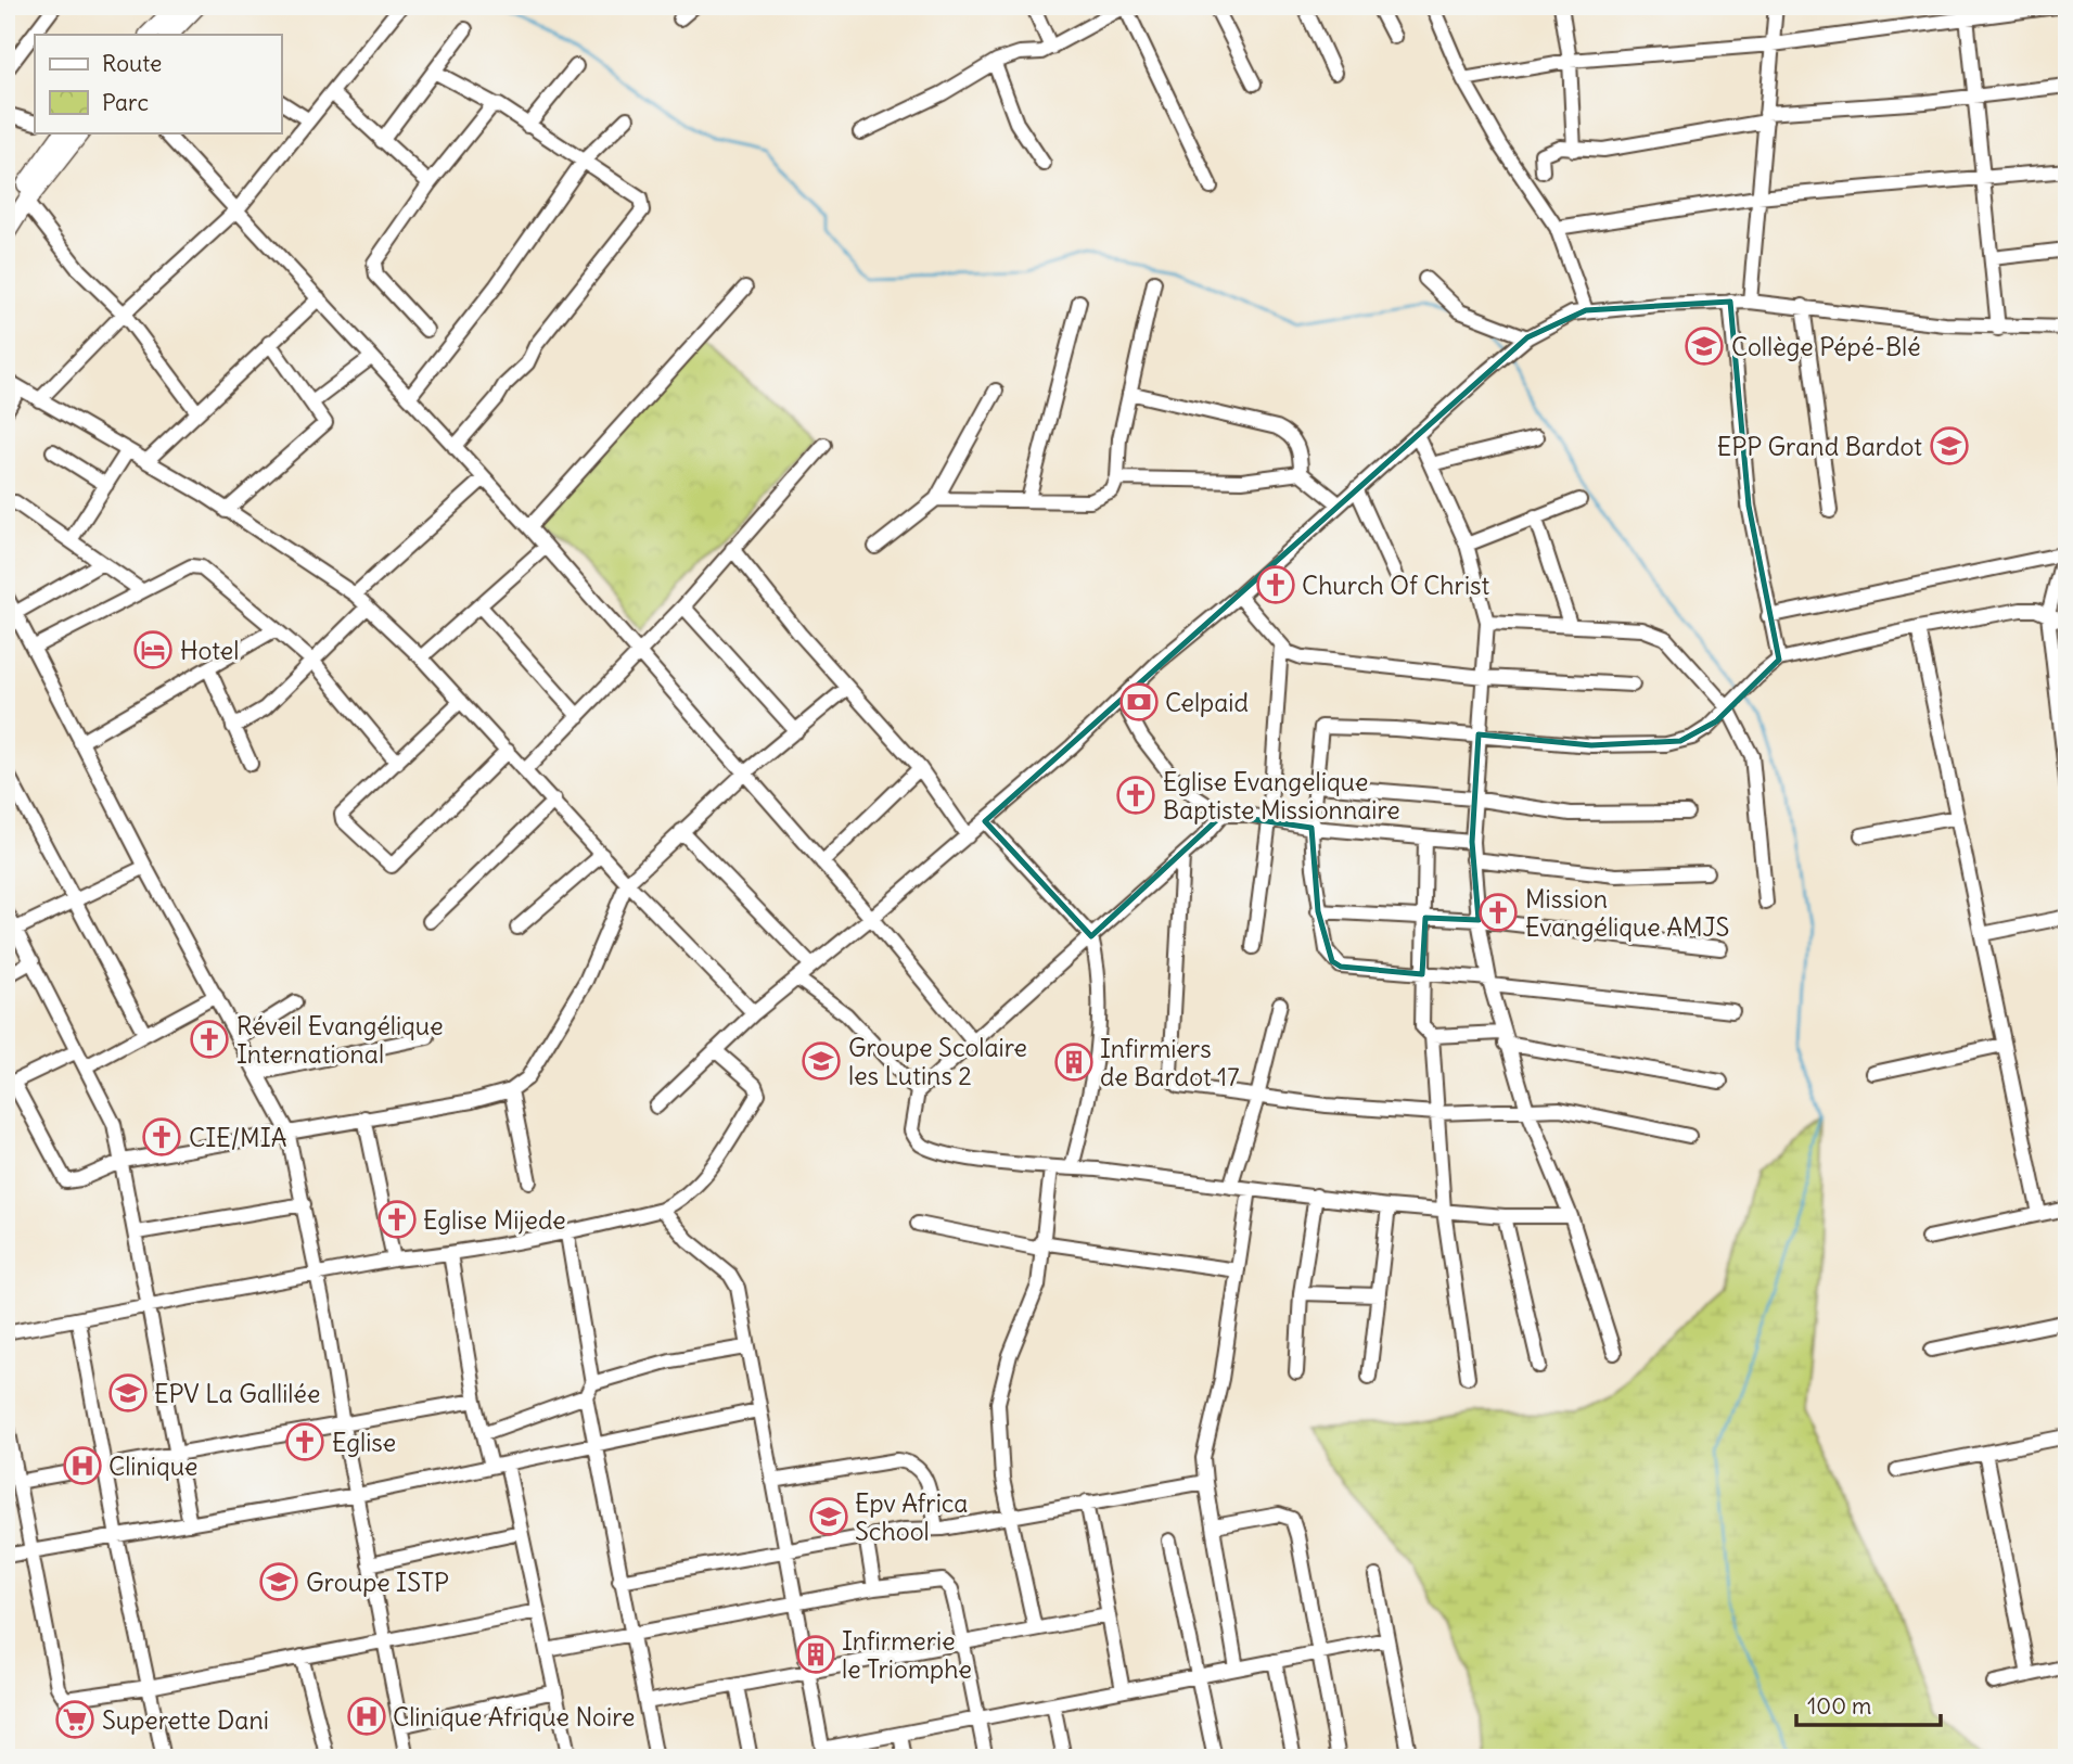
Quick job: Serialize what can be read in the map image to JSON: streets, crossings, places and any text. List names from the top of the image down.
{
  "places": {
    "school or university": [
      "Collège Pépé-Blé",
      "EPP Grand Bardot",
      "Groupe Scolaire les Lutins 2",
      "EPV La Gallilée",
      "Epv Africa School",
      "Groupe ISTP"
    ],
    "church": [
      "Church Of Christ",
      "Eglise Evangelique Baptiste Missionnaire",
      "Mission Evangélique AMJS",
      "Réveil Evangélique International",
      "CIE/MIA",
      "Eglise Mijede",
      "Eglise"
    ],
    "hotel": ["Hotel"],
    "bank": ["Celpaid"],
    "building": ["Infirmiers de Bardot 17", "Infirmerie le Triomphe"],
    "hospital": ["Clinique", "Clinique Afrique Noire"],
    "supermarket": ["Superette Dani"]
  },
  "legend": ["Route", "Parc"],
  "scale_bar": "100 m"
}
